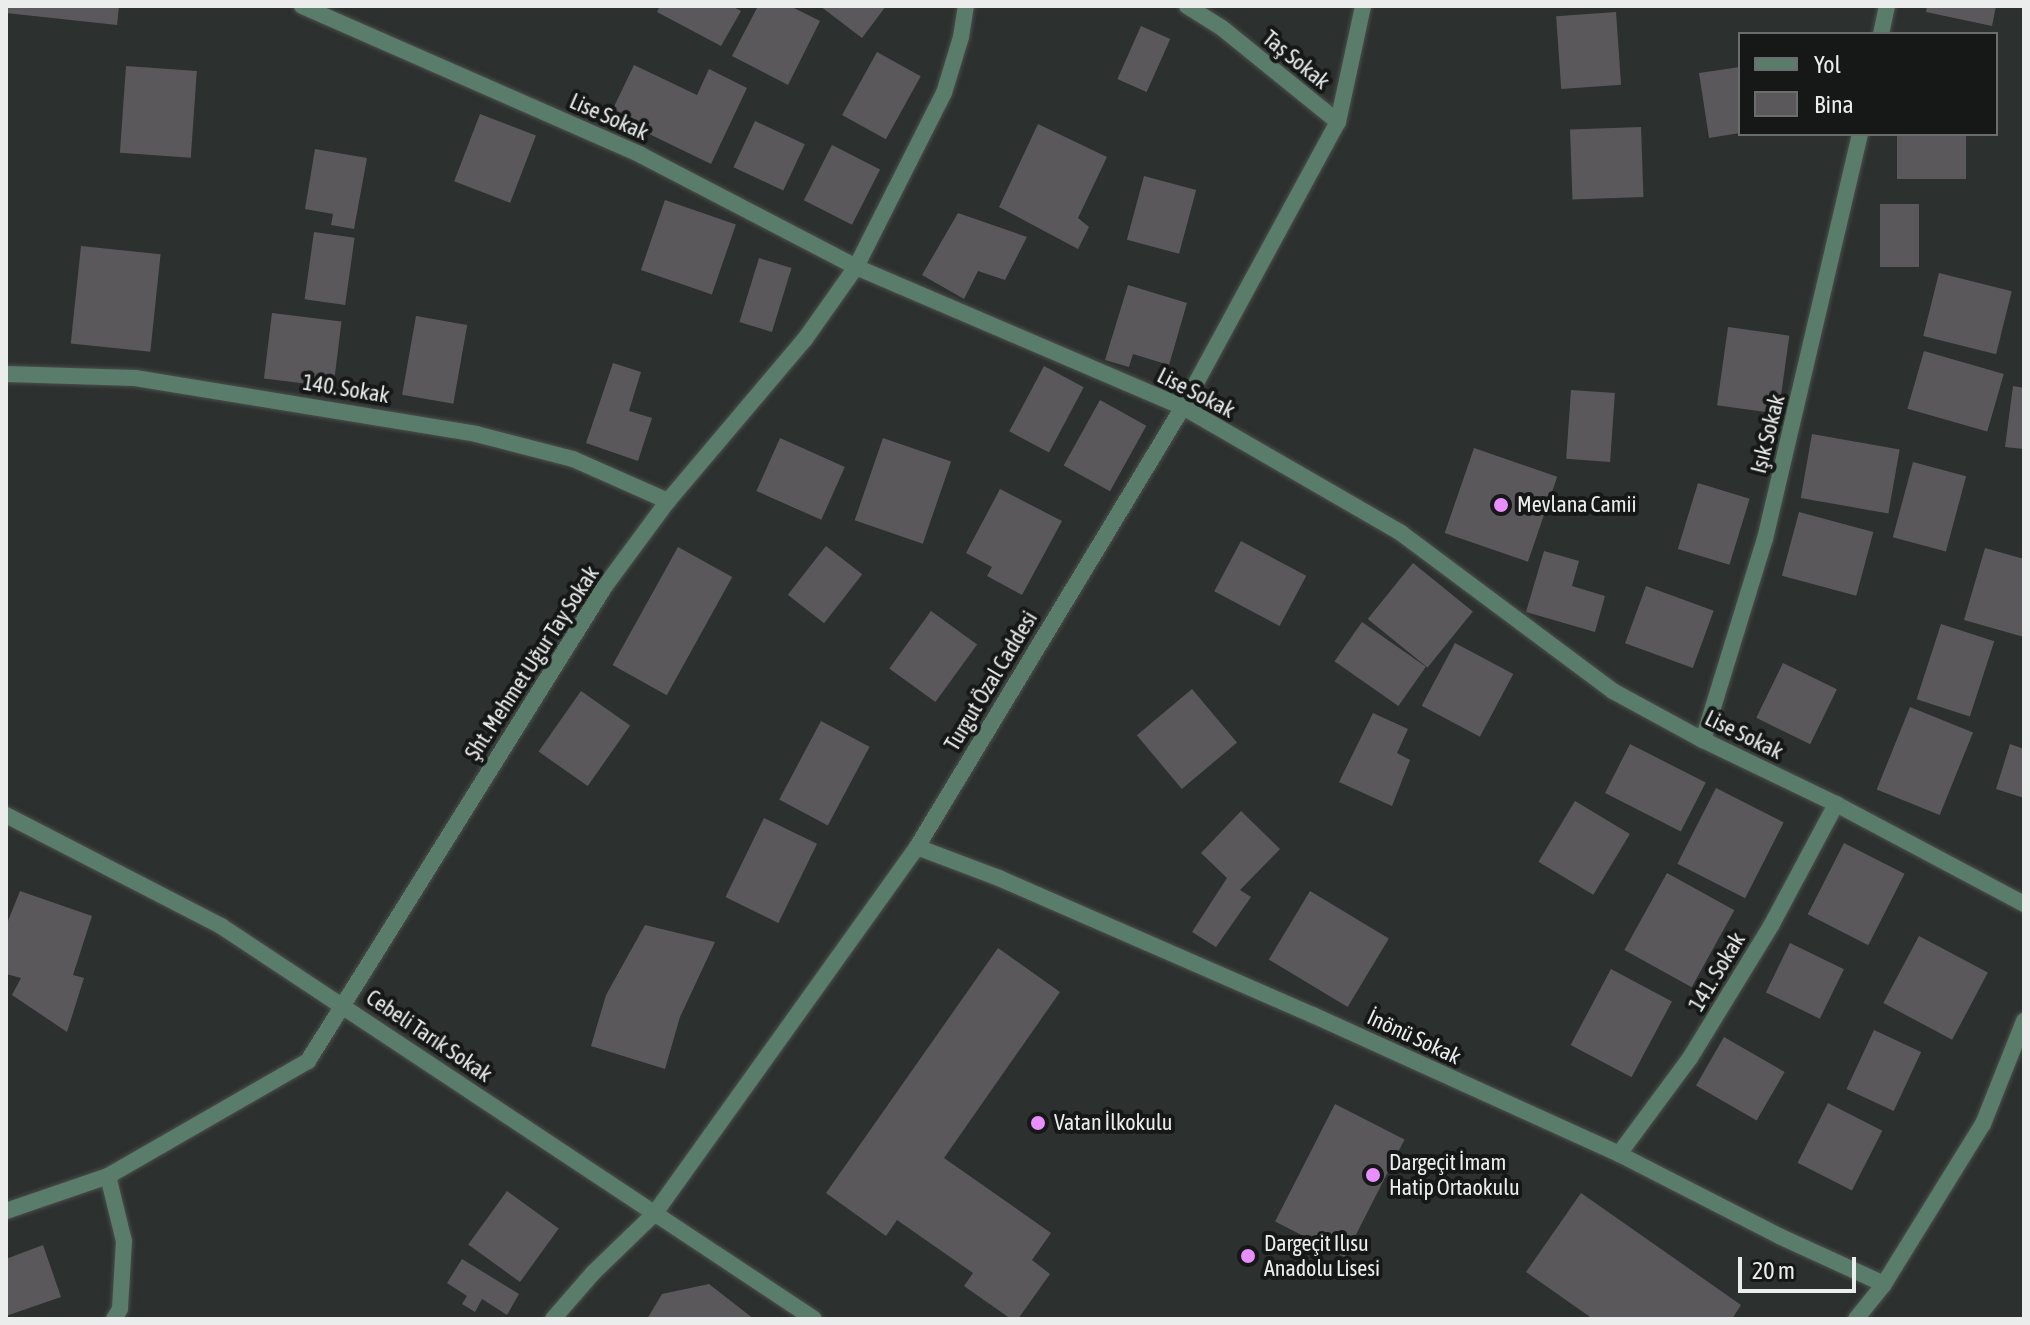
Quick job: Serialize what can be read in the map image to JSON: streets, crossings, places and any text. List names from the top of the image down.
{
  "streets": {
    "street": [
      "Taş Sokak",
      "Lise Sokak",
      "140. Sokak",
      "Işık Sokak",
      "Şht. Mehmet Uğur Tay Sokak",
      "Turgut Özal Caddesi",
      "141. Sokak",
      "Cebeli Tarık Sokak",
      "İnönü Sokak"
    ]
  },
  "crossings": [
    ["Taş Sokak", "Turgut Özal Caddesi"],
    ["Lise Sokak", "Işık Sokak"],
    ["Lise Sokak", "Şht. Mehmet Uğur Tay Sokak"],
    ["Lise Sokak", "Turgut Özal Caddesi"],
    ["Lise Sokak", "141. Sokak"],
    ["140. Sokak", "Şht. Mehmet Uğur Tay Sokak"],
    ["Şht. Mehmet Uğur Tay Sokak", "Cebeli Tarık Sokak"],
    ["Turgut Özal Caddesi", "Cebeli Tarık Sokak"],
    ["Turgut Özal Caddesi", "İnönü Sokak"],
    ["141. Sokak", "İnönü Sokak"]
  ],
  "places": [
    "Mevlana Camii",
    "Vatan İlkokulu",
    "Dargeçit İmam Hatip Ortaokulu",
    "Dargeçit Ilısu Anadolu Lisesi"
  ],
  "legend": ["Yol", "Bina"],
  "scale_bar": "20 m"
}
